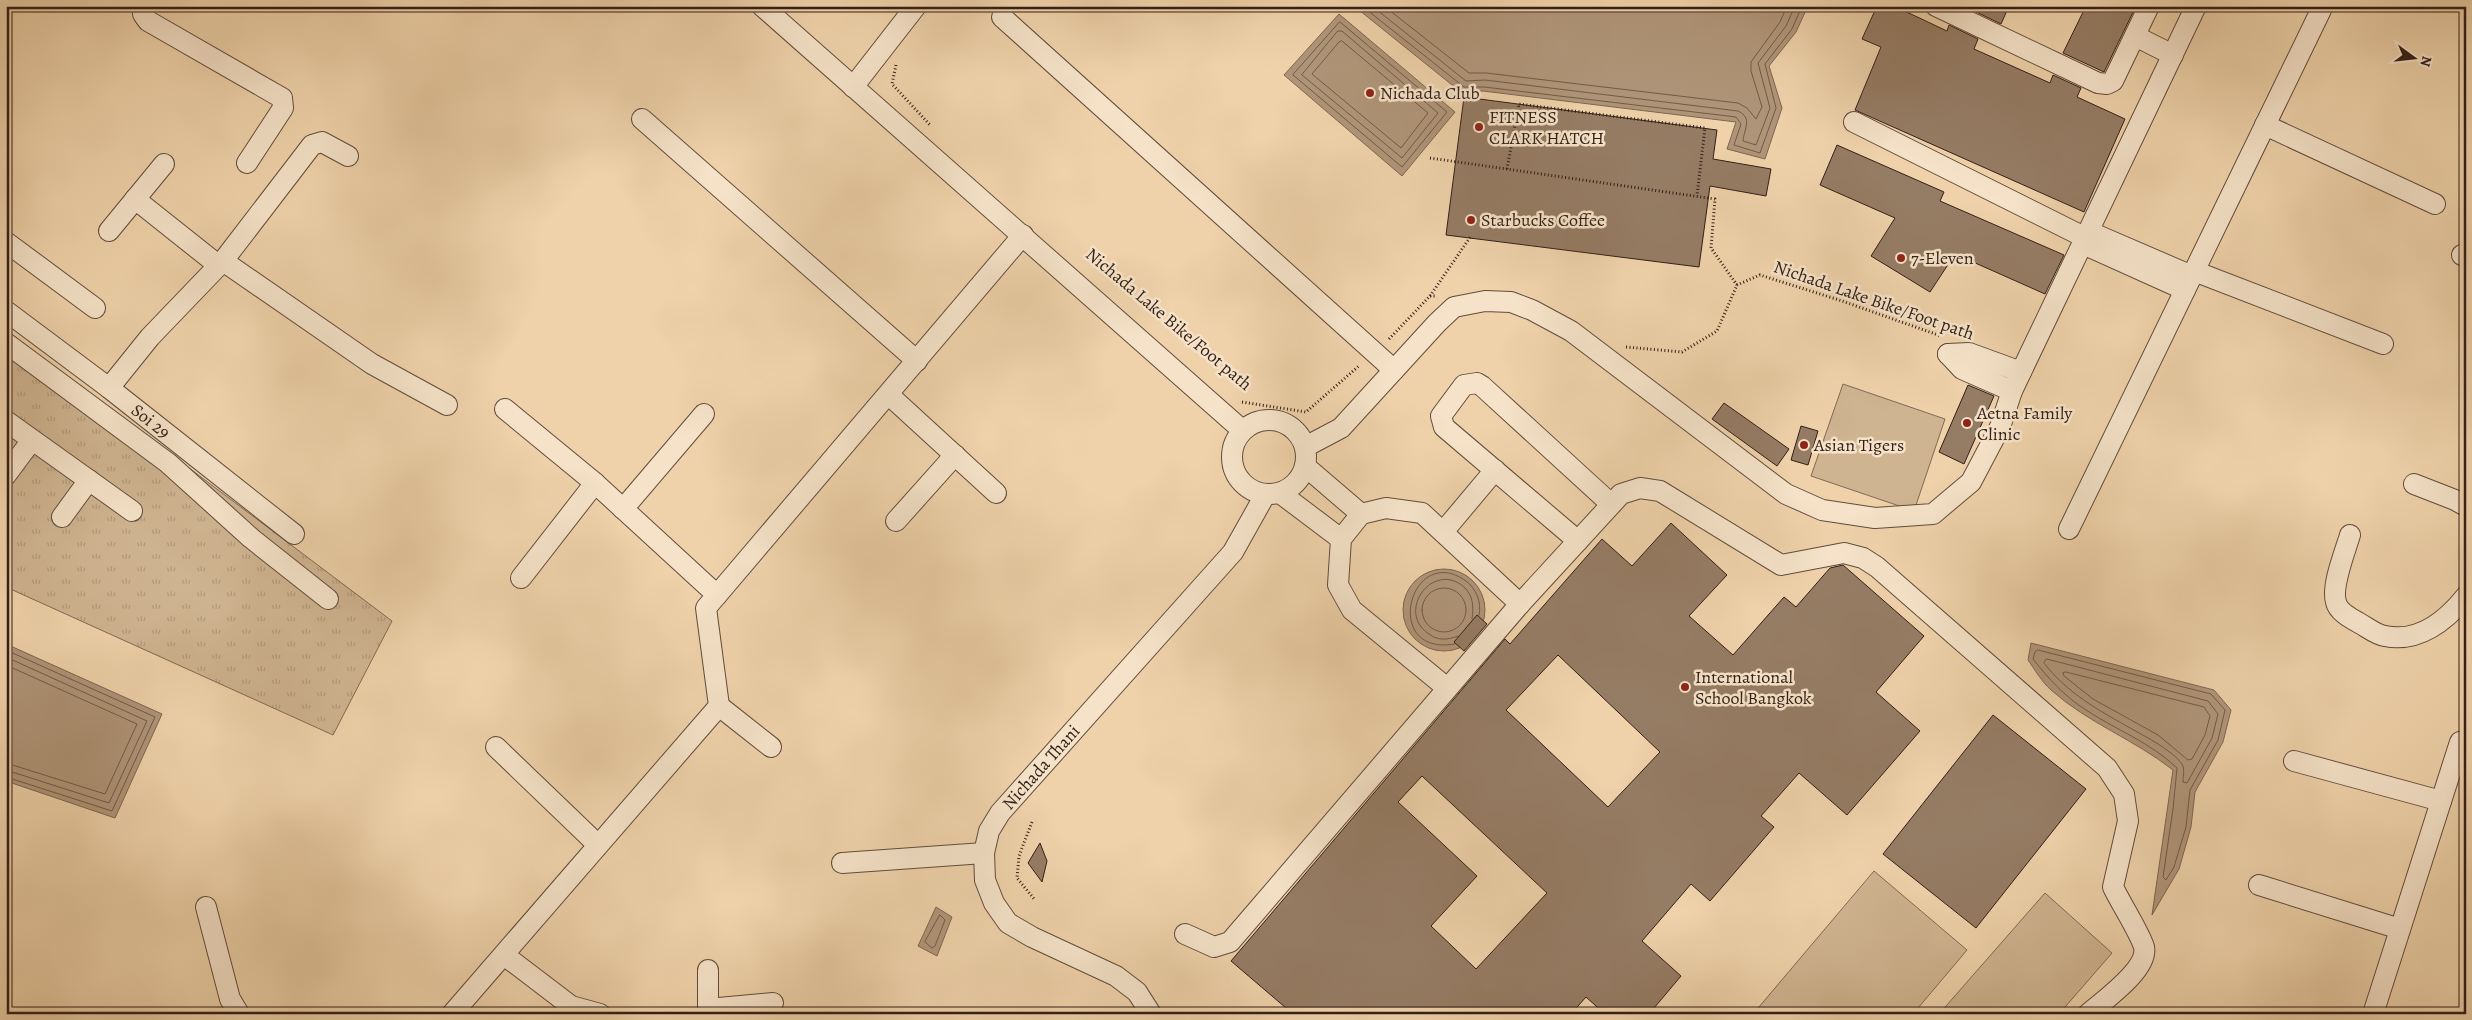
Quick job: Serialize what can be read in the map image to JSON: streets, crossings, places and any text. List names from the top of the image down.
{
  "streets": {
    "street": ["Soi 29", "Nichada Thani"],
    "path": ["Nichada Lake Bike/Foot path"]
  },
  "places": [
    "Nichada Club",
    "FITNESS CLARK HATCH",
    "Starbucks Coffee",
    "7-Eleven",
    "Aetna Family Clinic",
    "Asian Tigers",
    "International School Bangkok"
  ],
  "north": "right"
}
